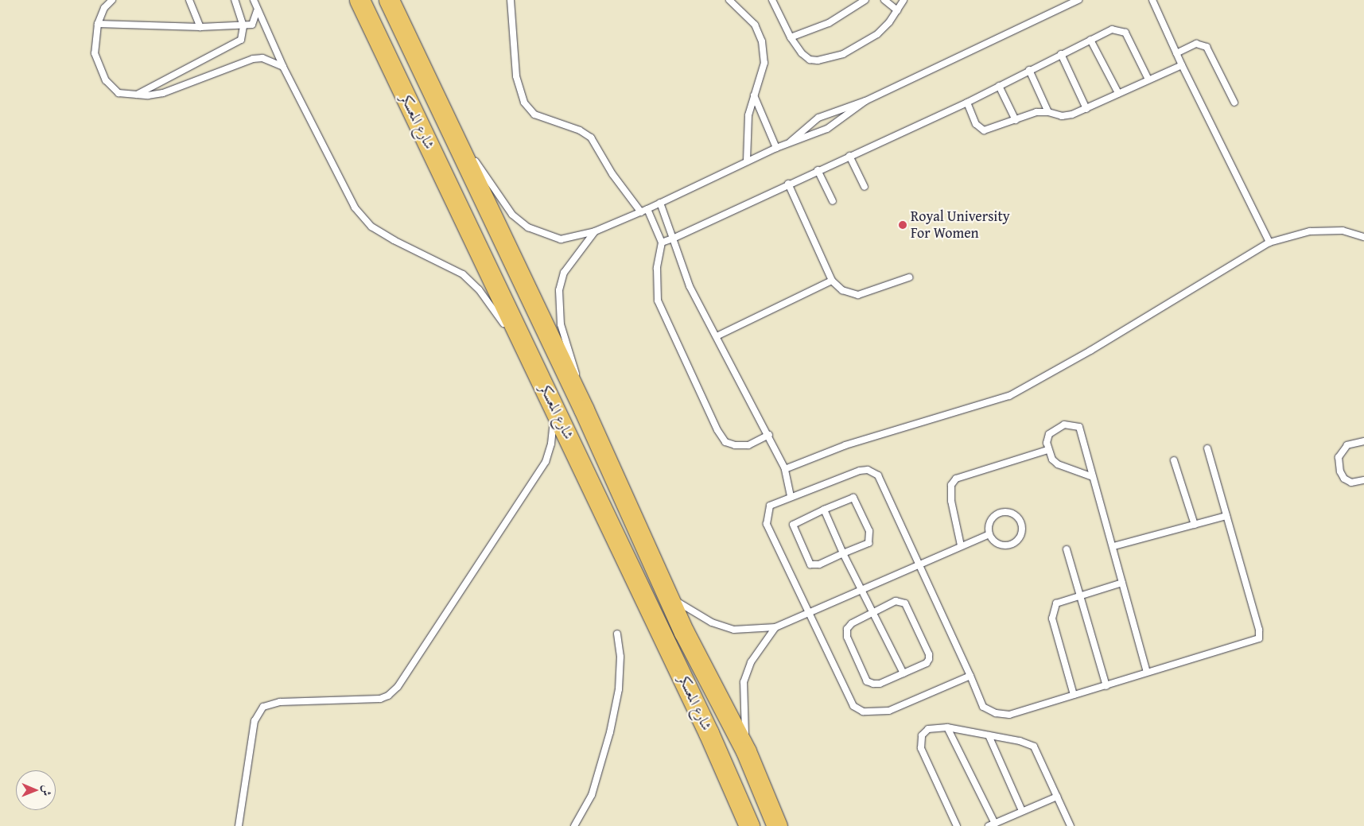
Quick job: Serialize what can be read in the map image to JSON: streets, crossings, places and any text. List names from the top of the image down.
{
  "streets": {
    "main road": ["شارع المعسكر"]
  },
  "places": ["Royal University For Women"],
  "north": "right"
}
